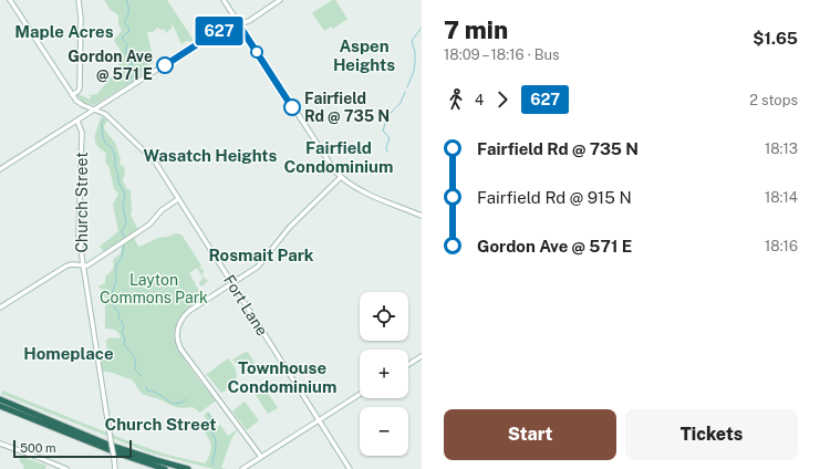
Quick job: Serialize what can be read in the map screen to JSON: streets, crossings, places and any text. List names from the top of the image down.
{
  "streets": {
    "main road": ["Church Street", "Fort Lane"]
  },
  "districts": [
    "Maple Acres",
    "Aspen Heights",
    "Fairfield Condominium",
    "Wasatch Heights",
    "Rosmait Park",
    "Homeplace",
    "Townhouse Condominium",
    "Church Street"
  ],
  "parks": ["Layton Commons Park"],
  "places": ["Gordon Ave @ 571 E", "Fairfield Rd @ 735 N"],
  "lines": ["bus line 627"],
  "scale_bar": "500 m",
  "page": {
    "on_map": "627",
    "heading": ["7 min", "18:09 – 18:16 · Bus", "$1.65"],
    "legs": ["4", "627", "2 stops"],
    "list": [
      {
        "name": "Fairfield Rd @ 735 N",
        "value": "18:13"
      },
      {
        "name": "Fairfield Rd @ 915 N",
        "value": "18:14"
      },
      {
        "name": "Gordon Ave @ 571 E",
        "value": "18:16"
      }
    ],
    "map_buttons": ["+", "−"],
    "buttons": ["Start", "Tickets"],
    "scale": "500 m"
  }
}
